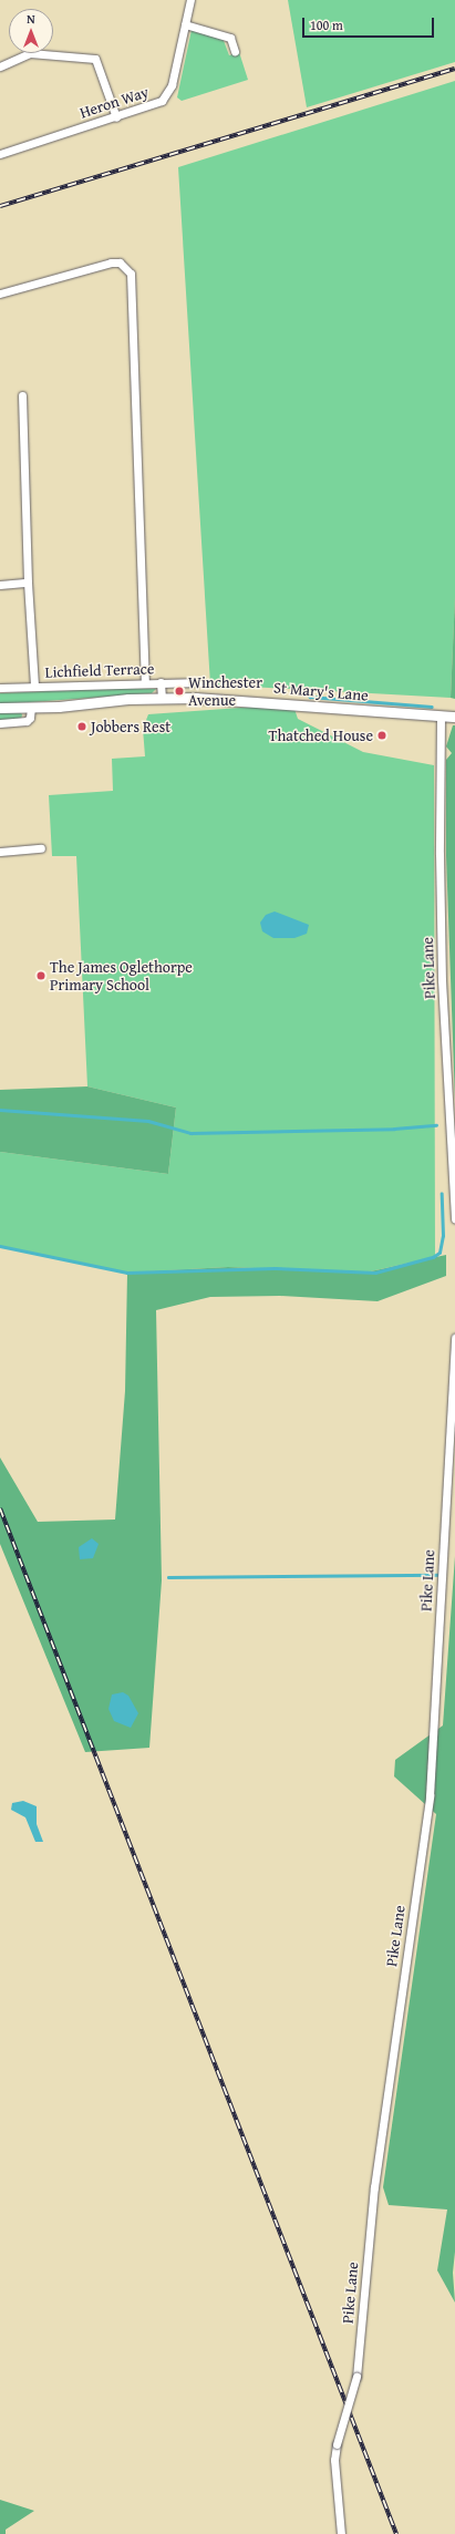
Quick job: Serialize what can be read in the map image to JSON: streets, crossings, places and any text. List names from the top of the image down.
{
  "streets": {
    "main road": ["St Mary's Lane"],
    "street": ["Heron Way", "Lichfield Terrace", "Pike Lane"]
  },
  "crossings": [
    ["St Mary's Lane", "Pike Lane"]
  ],
  "places": [
    "Winchester Avenue",
    "Jobbers Rest",
    "Thatched House",
    "The James Oglethorpe Primary School"
  ],
  "scale_bar": "100 m",
  "north": "top"
}
